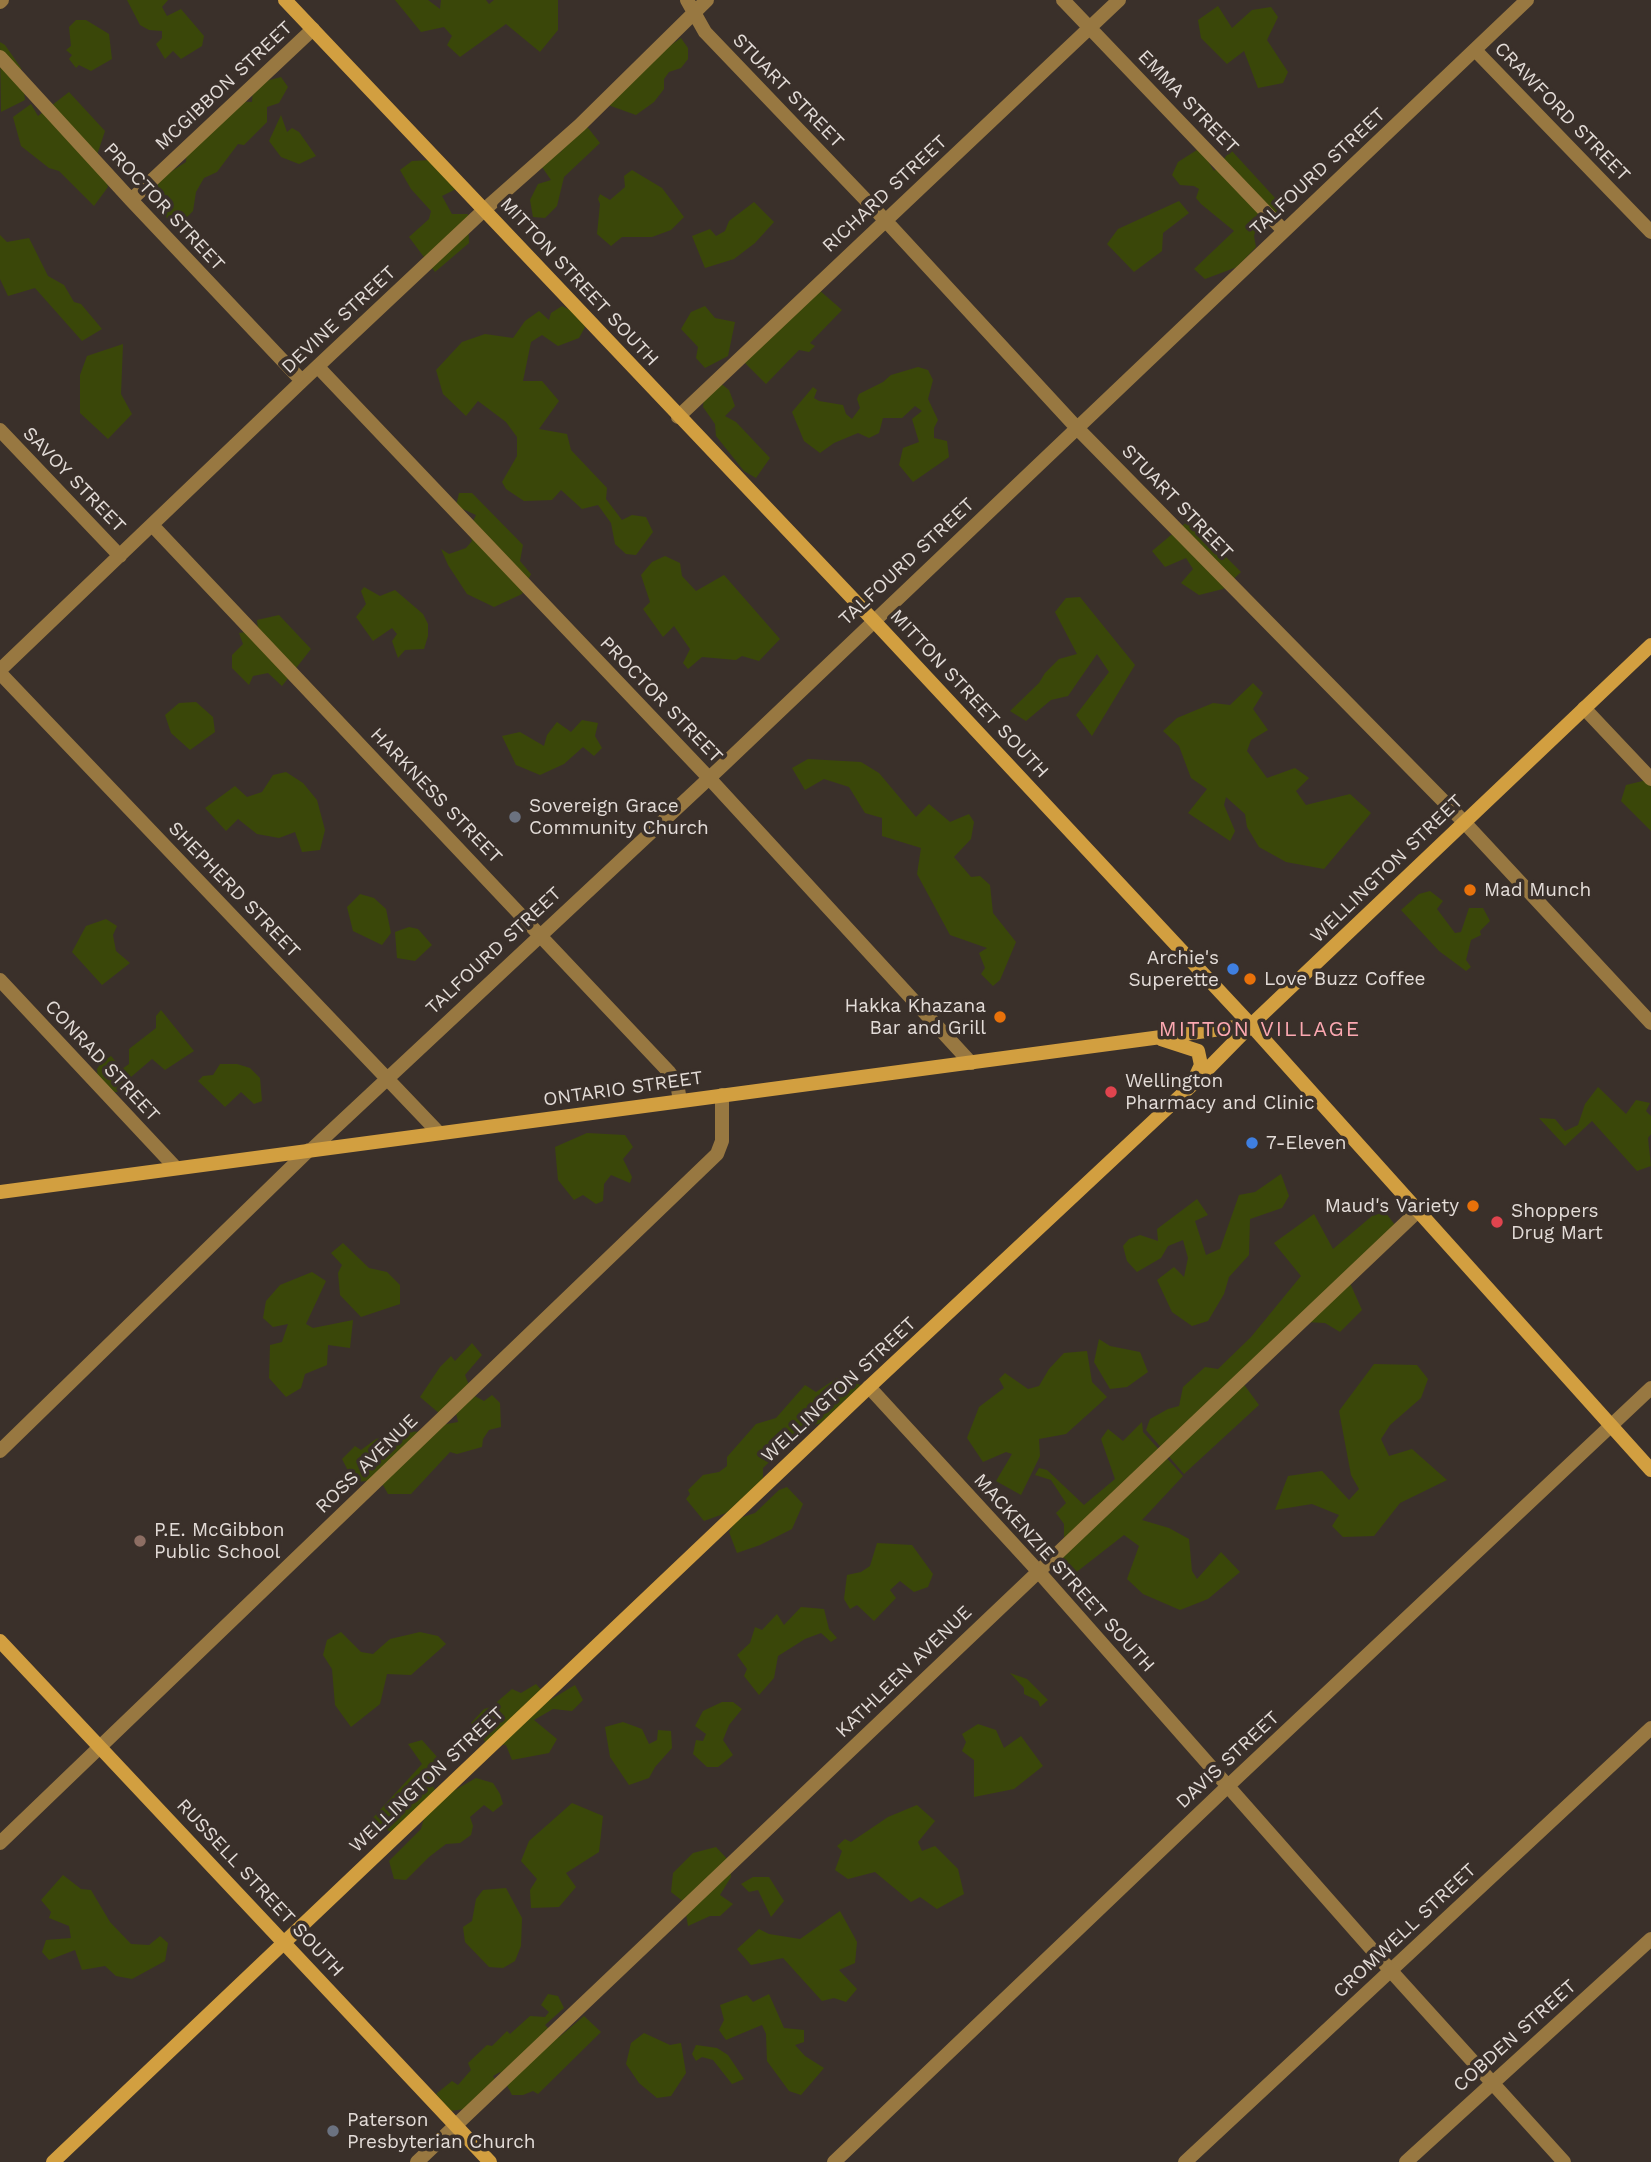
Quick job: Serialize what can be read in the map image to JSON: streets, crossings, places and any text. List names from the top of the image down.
{
  "streets": {
    "street": [
      "MCGIBBON STREET",
      "STUART STREET",
      "EMMA STREET",
      "CRAWFORD STREET",
      "TALFOURD STREET",
      "RICHARD STREET",
      "PROCTOR STREET",
      "MITTON STREET SOUTH",
      "DEVINE STREET",
      "SAVOY STREET",
      "HARKNESS STREET",
      "WELLINGTON STREET",
      "SHEPHERD STREET",
      "CONRAD STREET",
      "ONTARIO STREET",
      "ROSS AVENUE",
      "MACKENZIE STREET SOUTH",
      "KATHLEEN AVENUE",
      "DAVIS STREET",
      "RUSSELL STREET SOUTH",
      "CROMWELL STREET",
      "COBDEN STREET"
    ]
  },
  "crossings": [
    ["MCGIBBON STREET", "PROCTOR STREET"],
    ["MCGIBBON STREET", "MITTON STREET SOUTH"],
    ["STUART STREET", "TALFOURD STREET"],
    ["STUART STREET", "RICHARD STREET"],
    ["STUART STREET", "DEVINE STREET"],
    ["STUART STREET", "WELLINGTON STREET"],
    ["EMMA STREET", "TALFOURD STREET"],
    ["EMMA STREET", "RICHARD STREET"],
    ["CRAWFORD STREET", "TALFOURD STREET"],
    ["TALFOURD STREET", "PROCTOR STREET"],
    ["TALFOURD STREET", "MITTON STREET SOUTH"],
    ["TALFOURD STREET", "HARKNESS STREET"],
    ["TALFOURD STREET", "SHEPHERD STREET"],
    ["TALFOURD STREET", "ONTARIO STREET"],
    ["RICHARD STREET", "MITTON STREET SOUTH"],
    ["PROCTOR STREET", "DEVINE STREET"],
    ["PROCTOR STREET", "ONTARIO STREET"],
    ["MITTON STREET SOUTH", "DEVINE STREET"],
    ["MITTON STREET SOUTH", "WELLINGTON STREET"],
    ["MITTON STREET SOUTH", "ONTARIO STREET"],
    ["MITTON STREET SOUTH", "KATHLEEN AVENUE"],
    ["MITTON STREET SOUTH", "DAVIS STREET"],
    ["DEVINE STREET", "SAVOY STREET"],
    ["DEVINE STREET", "HARKNESS STREET"],
    ["DEVINE STREET", "SHEPHERD STREET"],
    ["HARKNESS STREET", "ONTARIO STREET"],
    ["WELLINGTON STREET", "ONTARIO STREET"],
    ["WELLINGTON STREET", "MACKENZIE STREET SOUTH"],
    ["WELLINGTON STREET", "RUSSELL STREET SOUTH"],
    ["SHEPHERD STREET", "ONTARIO STREET"],
    ["CONRAD STREET", "ONTARIO STREET"],
    ["ONTARIO STREET", "ROSS AVENUE"],
    ["ROSS AVENUE", "RUSSELL STREET SOUTH"],
    ["MACKENZIE STREET SOUTH", "KATHLEEN AVENUE"],
    ["MACKENZIE STREET SOUTH", "DAVIS STREET"],
    ["MACKENZIE STREET SOUTH", "CROMWELL STREET"],
    ["MACKENZIE STREET SOUTH", "COBDEN STREET"],
    ["KATHLEEN AVENUE", "RUSSELL STREET SOUTH"]
  ],
  "districts": ["MITTON VILLAGE"],
  "places": [
    "Sovereign Grace Community Church",
    "Mad Munch",
    "Archie's Superette",
    "Love Buzz Coffee",
    "Hakka Khazana Bar and Grill",
    "Wellington Pharmacy and Clinic",
    "7-Eleven",
    "Maud's Variety",
    "Shoppers Drug Mart",
    "P.E. McGibbon Public School",
    "Paterson Presbyterian Church"
  ]
}
